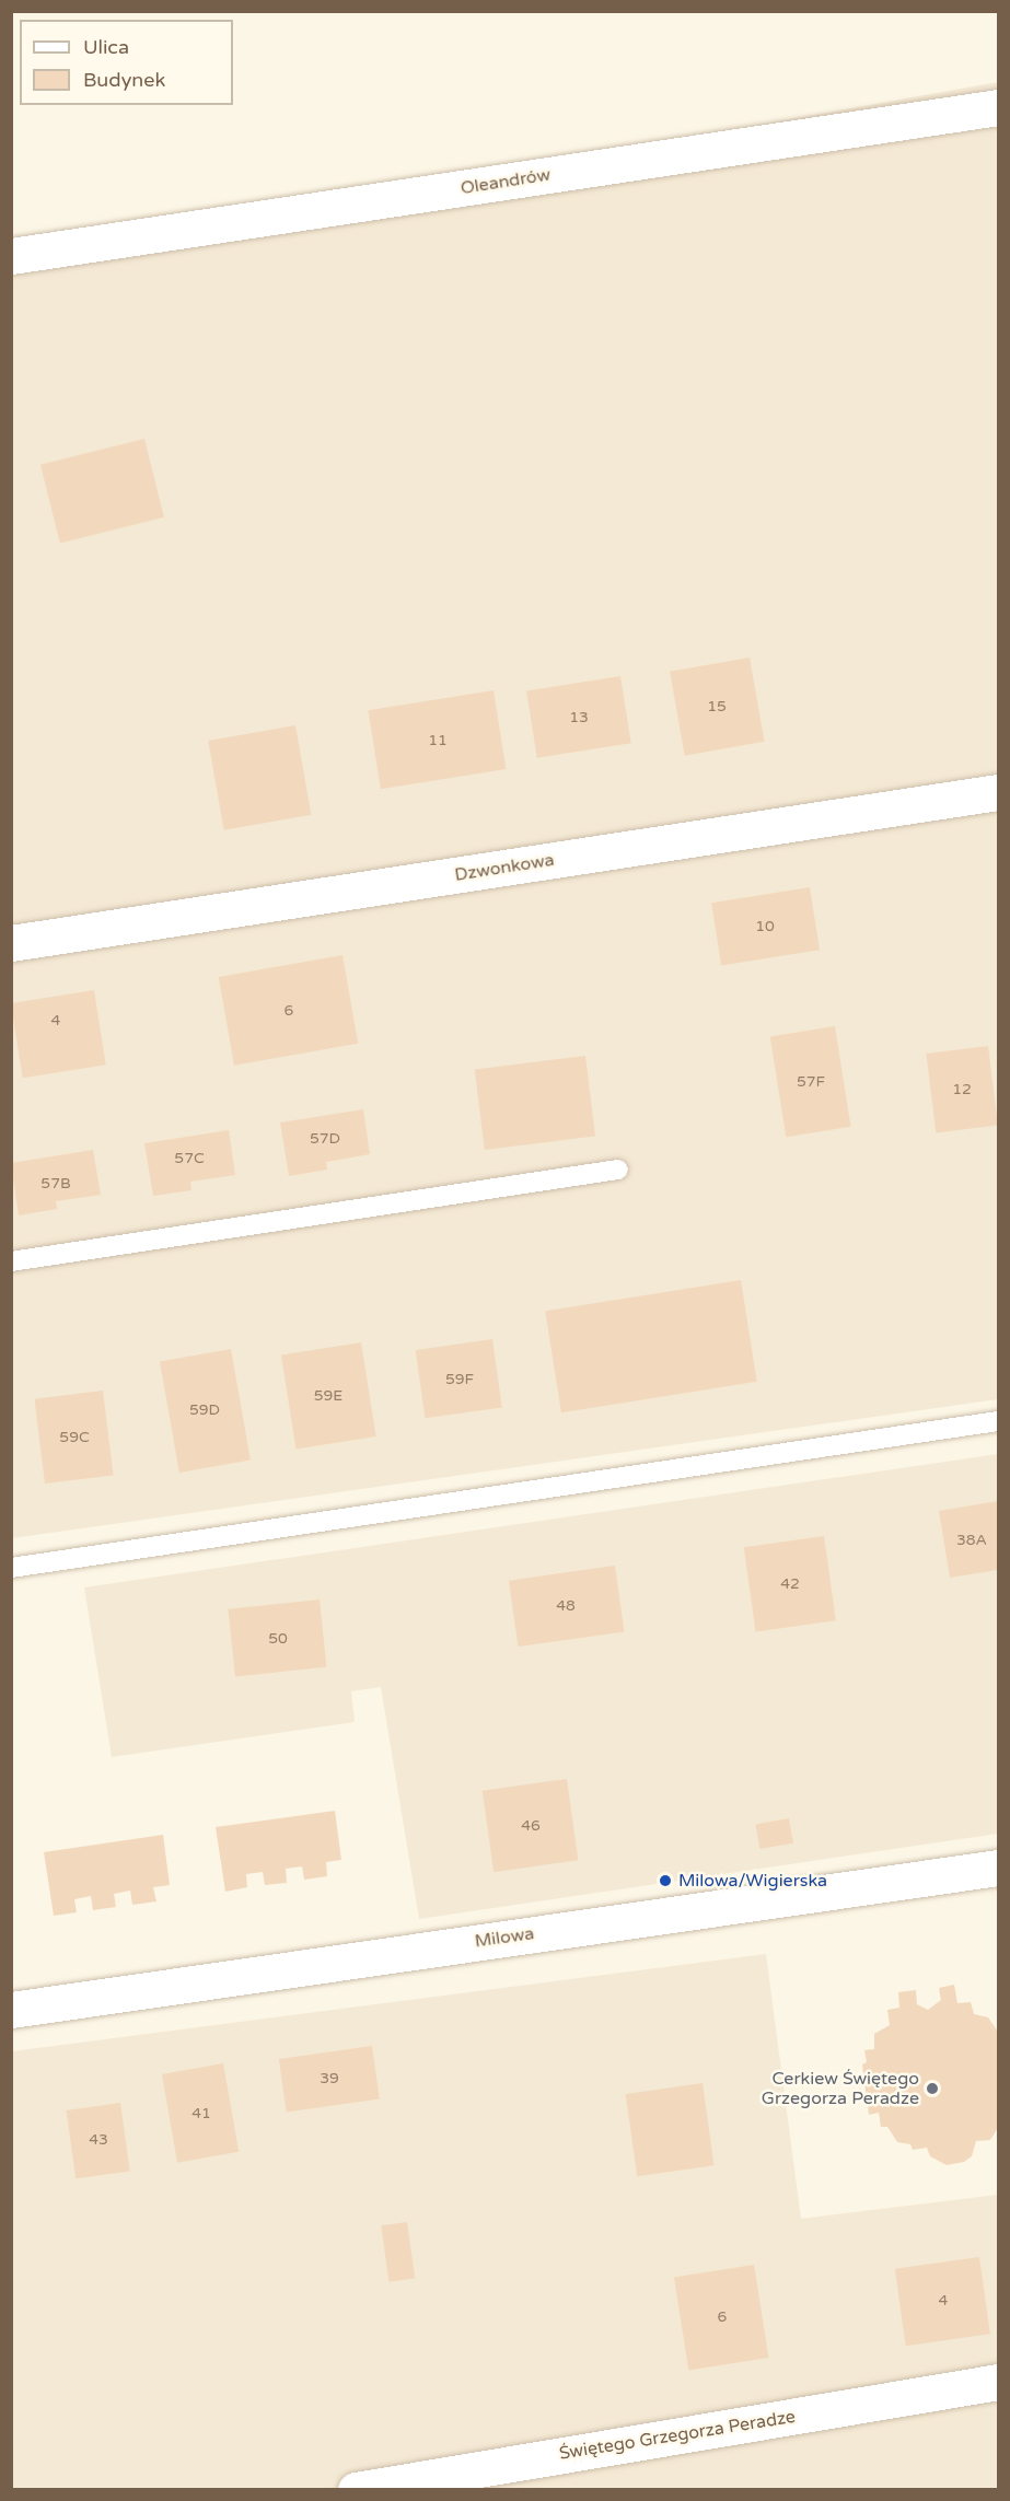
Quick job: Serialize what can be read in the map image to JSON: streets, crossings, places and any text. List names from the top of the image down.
{
  "streets": {
    "street": [
      "Oleandrów",
      "Dzwonkowa",
      "Milowa",
      "Świętego Grzegorza Peradze"
    ]
  },
  "places": ["Milowa/Wigierska", "Cerkiew Świętego Grzegorza Peradze"],
  "house_numbers": [
    "15",
    "13",
    "11",
    "10",
    "6",
    "4",
    "57F",
    "12",
    "57D",
    "57C",
    "57B",
    "59F",
    "59E",
    "59D",
    "59C",
    "38A",
    "42",
    "48",
    "50",
    "46",
    "39",
    "41",
    "43",
    "4",
    "6"
  ],
  "legend": ["Ulica", "Budynek"]
}
